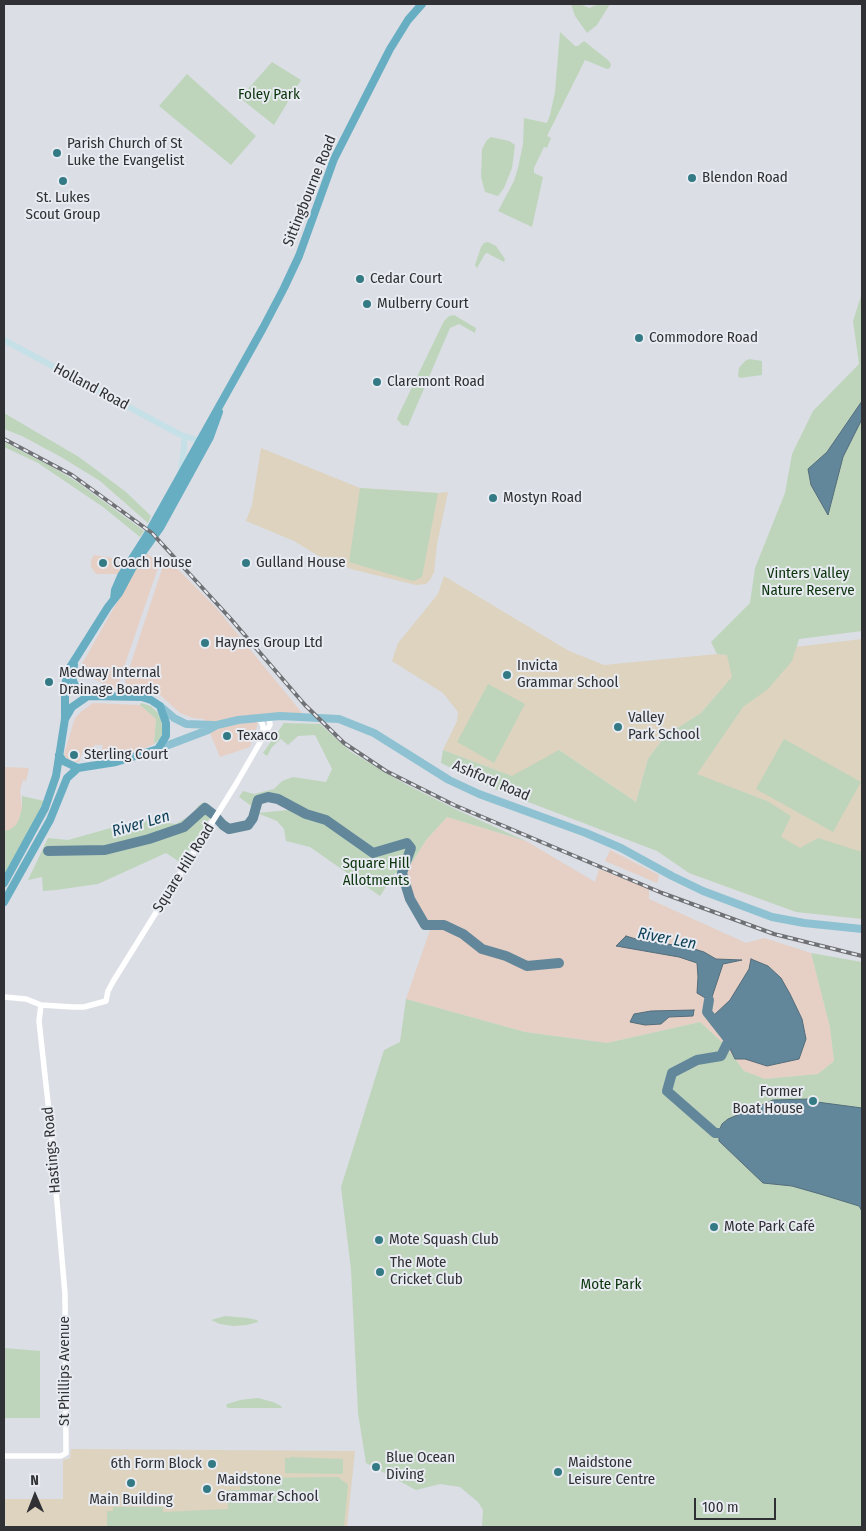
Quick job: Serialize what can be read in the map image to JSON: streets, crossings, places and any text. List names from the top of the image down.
{
  "streets": {
    "highway": ["Sittingbourne Road", "Ashford Road"],
    "main road": ["Holland Road"],
    "street": ["Square Hill Road", "Hastings Road", "St Phillips Avenue"]
  },
  "crossings": [
    ["Sittingbourne Road", "Holland Road"],
    ["Sittingbourne Road", "Ashford Road"],
    ["Ashford Road", "Square Hill Road"],
    ["Square Hill Road", "Hastings Road"],
    ["Hastings Road", "St Phillips Avenue"]
  ],
  "water": ["River Len"],
  "parks": [
    "Foley Park",
    "Vinters Valley Nature Reserve",
    "Square Hill Allotments",
    "Mote Park"
  ],
  "places": [
    "Parish Church of St Luke the Evangelist",
    "Blendon Road",
    "St. Lukes Scout Group",
    "Cedar Court",
    "Mulberry Court",
    "Commodore Road",
    "Claremont Road",
    "Mostyn Road",
    "Coach House",
    "Gulland House",
    "Haynes Group Ltd",
    "Invicta Grammar School",
    "Medway Internal Drainage Boards",
    "Valley Park School",
    "Texaco",
    "Sterling Court",
    "Former Boat House",
    "Mote Park Café",
    "Mote Squash Club",
    "The Mote Cricket Club",
    "6th Form Block",
    "Blue Ocean Diving",
    "Maidstone Leisure Centre",
    "Main Building",
    "Maidstone Grammar School"
  ],
  "scale_bar": "100 m",
  "north": "top"
}
